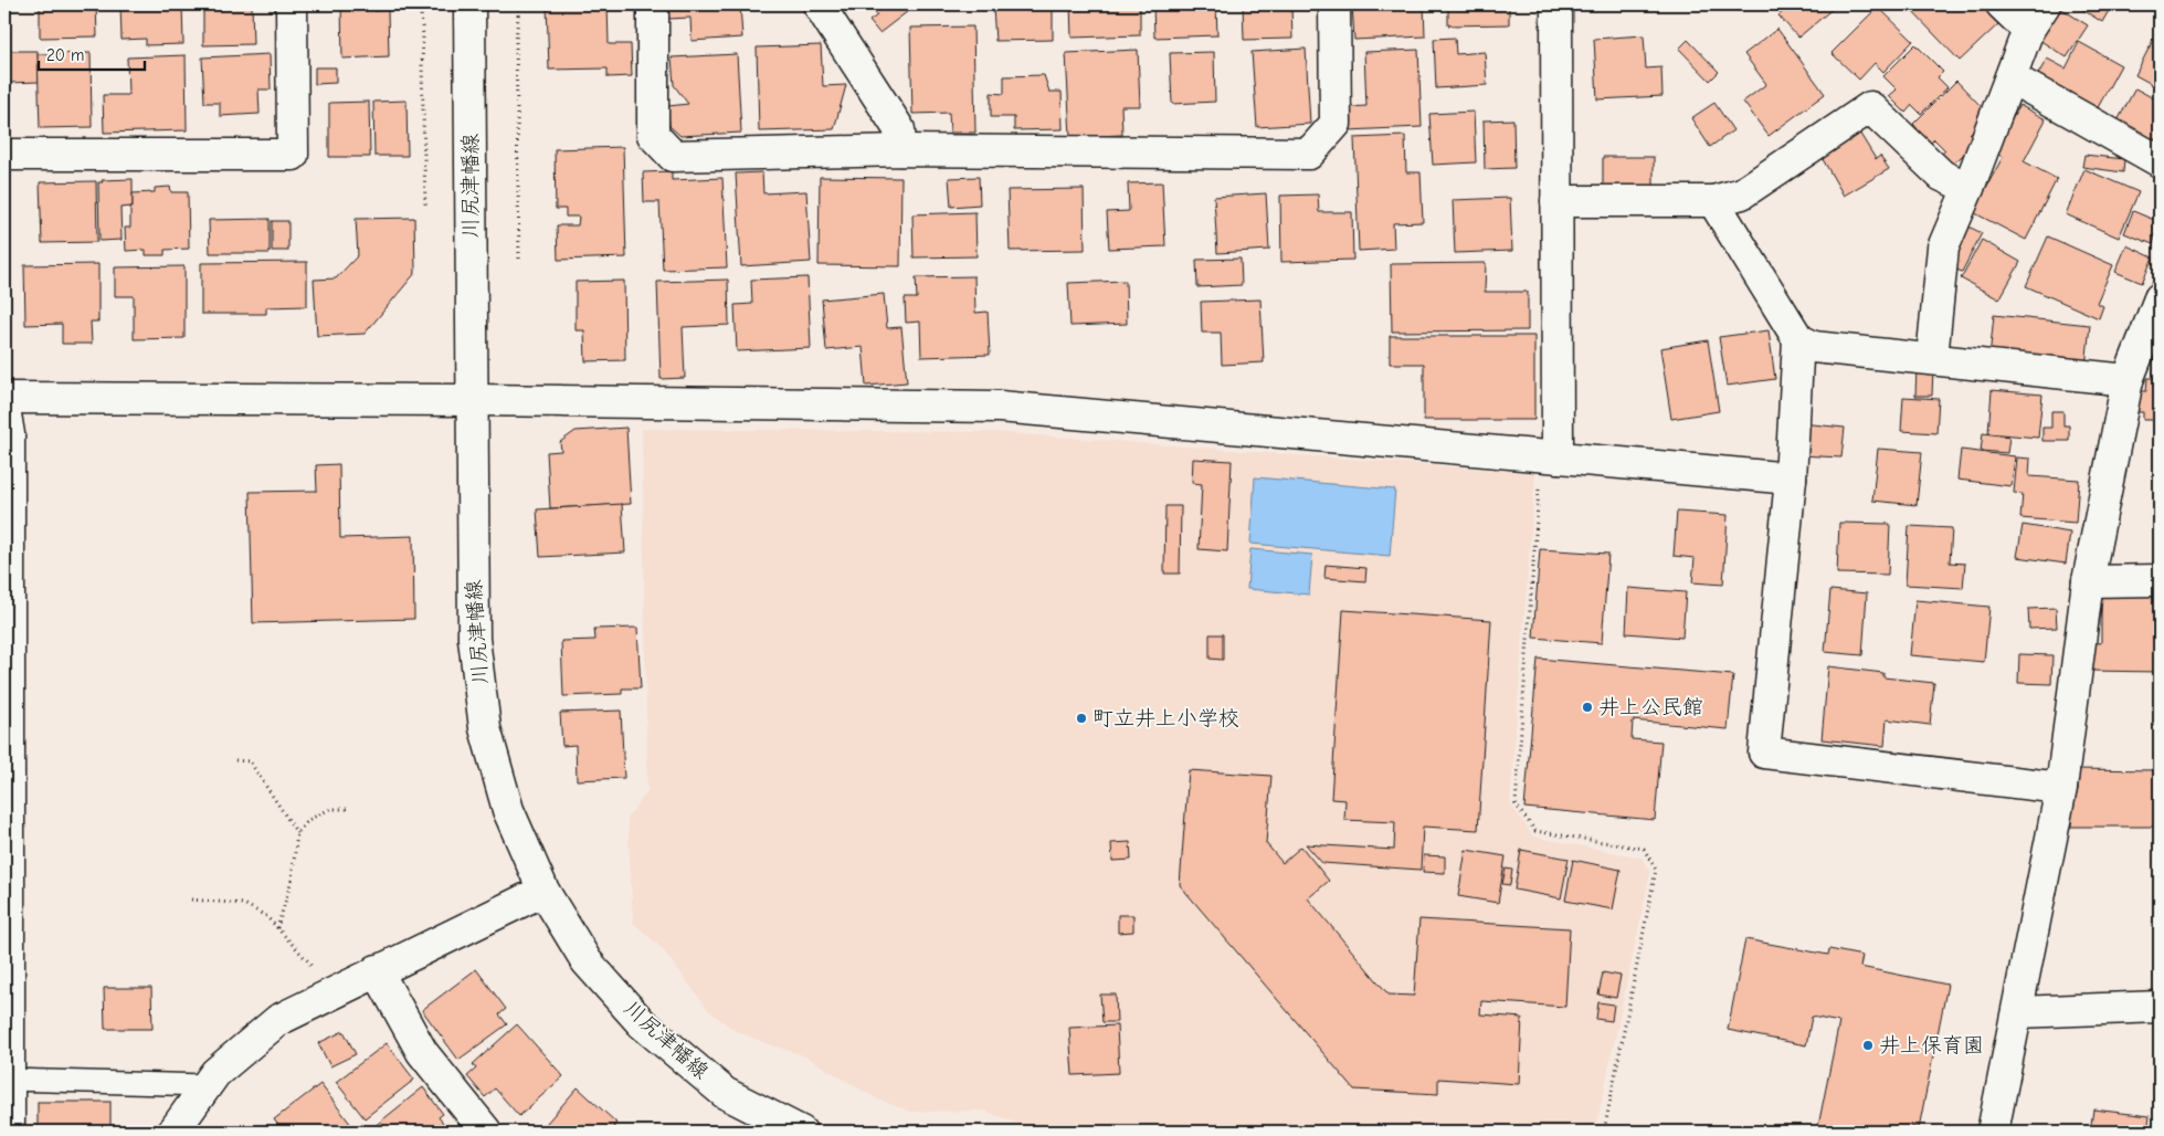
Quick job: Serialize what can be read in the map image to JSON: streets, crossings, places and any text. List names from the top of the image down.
{
  "streets": {
    "street": ["川尻津幡線"]
  },
  "places": ["井上公民館", "町立井上小学校", "井上保育園"],
  "scale_bar": "20 m"
}
